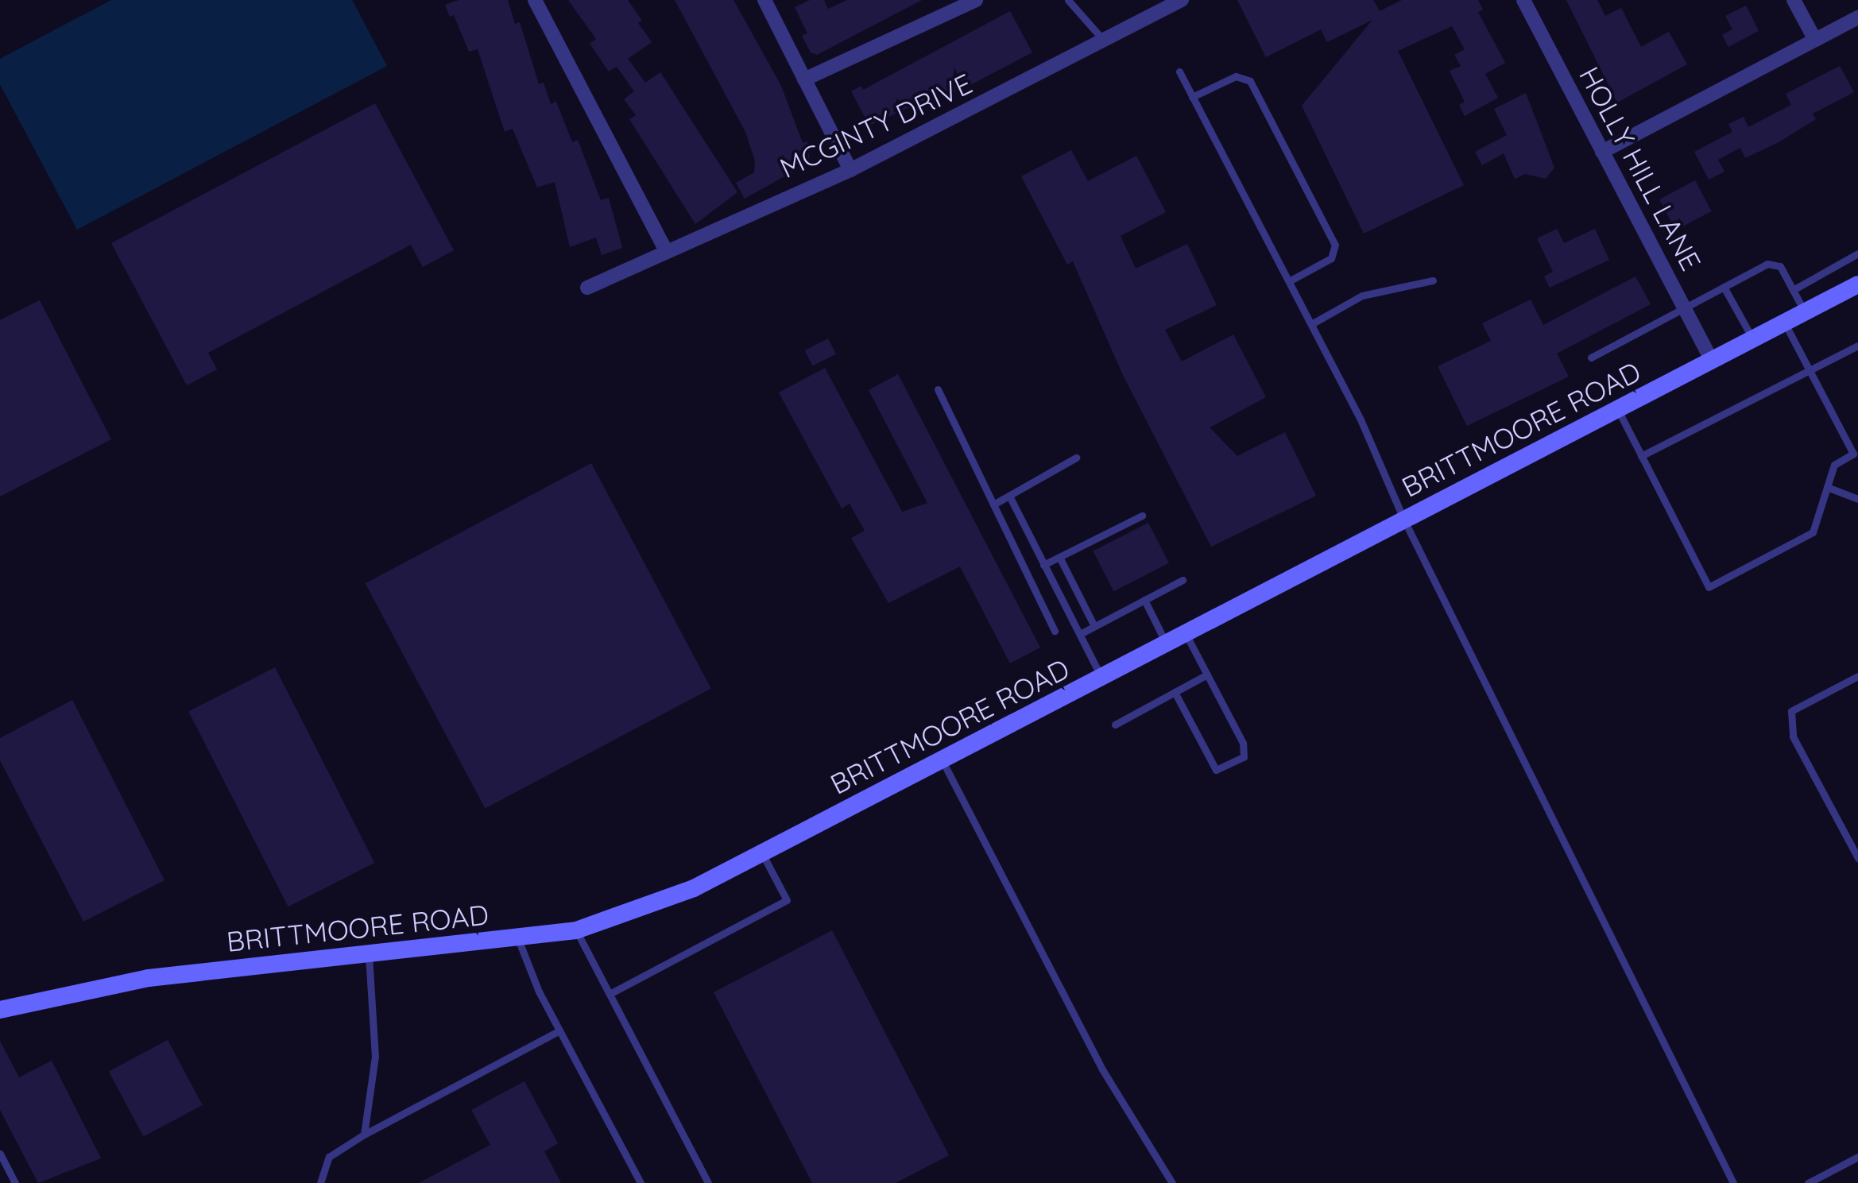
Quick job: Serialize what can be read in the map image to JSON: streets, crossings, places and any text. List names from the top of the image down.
{
  "streets": {
    "main road": ["BRITTMOORE ROAD"],
    "street": ["MCGINTY DRIVE", "HOLLY HILL LANE"]
  },
  "crossings": [
    ["HOLLY HILL LANE", "BRITTMOORE ROAD"]
  ]
}
